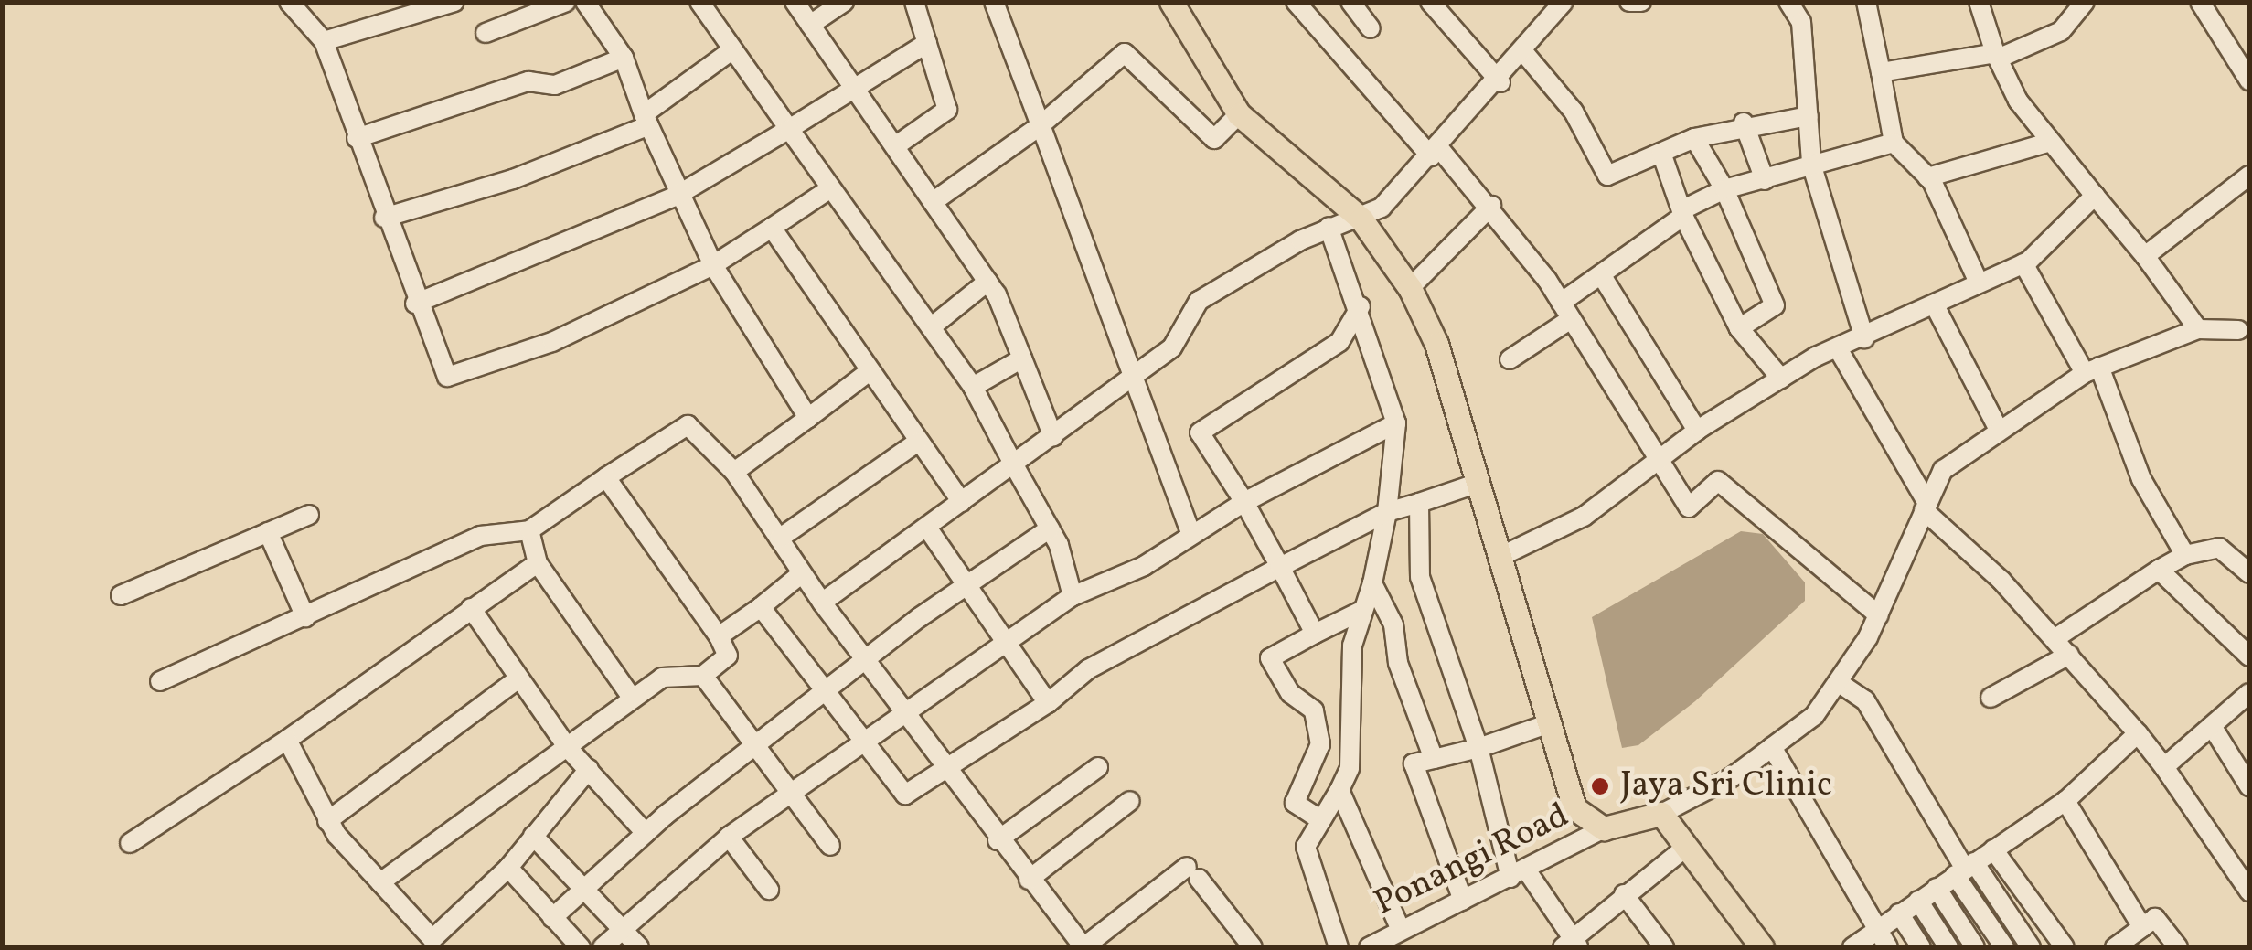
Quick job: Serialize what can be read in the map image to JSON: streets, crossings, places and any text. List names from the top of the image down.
{
  "streets": {
    "street": ["Ponangi Road"]
  },
  "places": ["Jaya Sri Clinic"]
}
